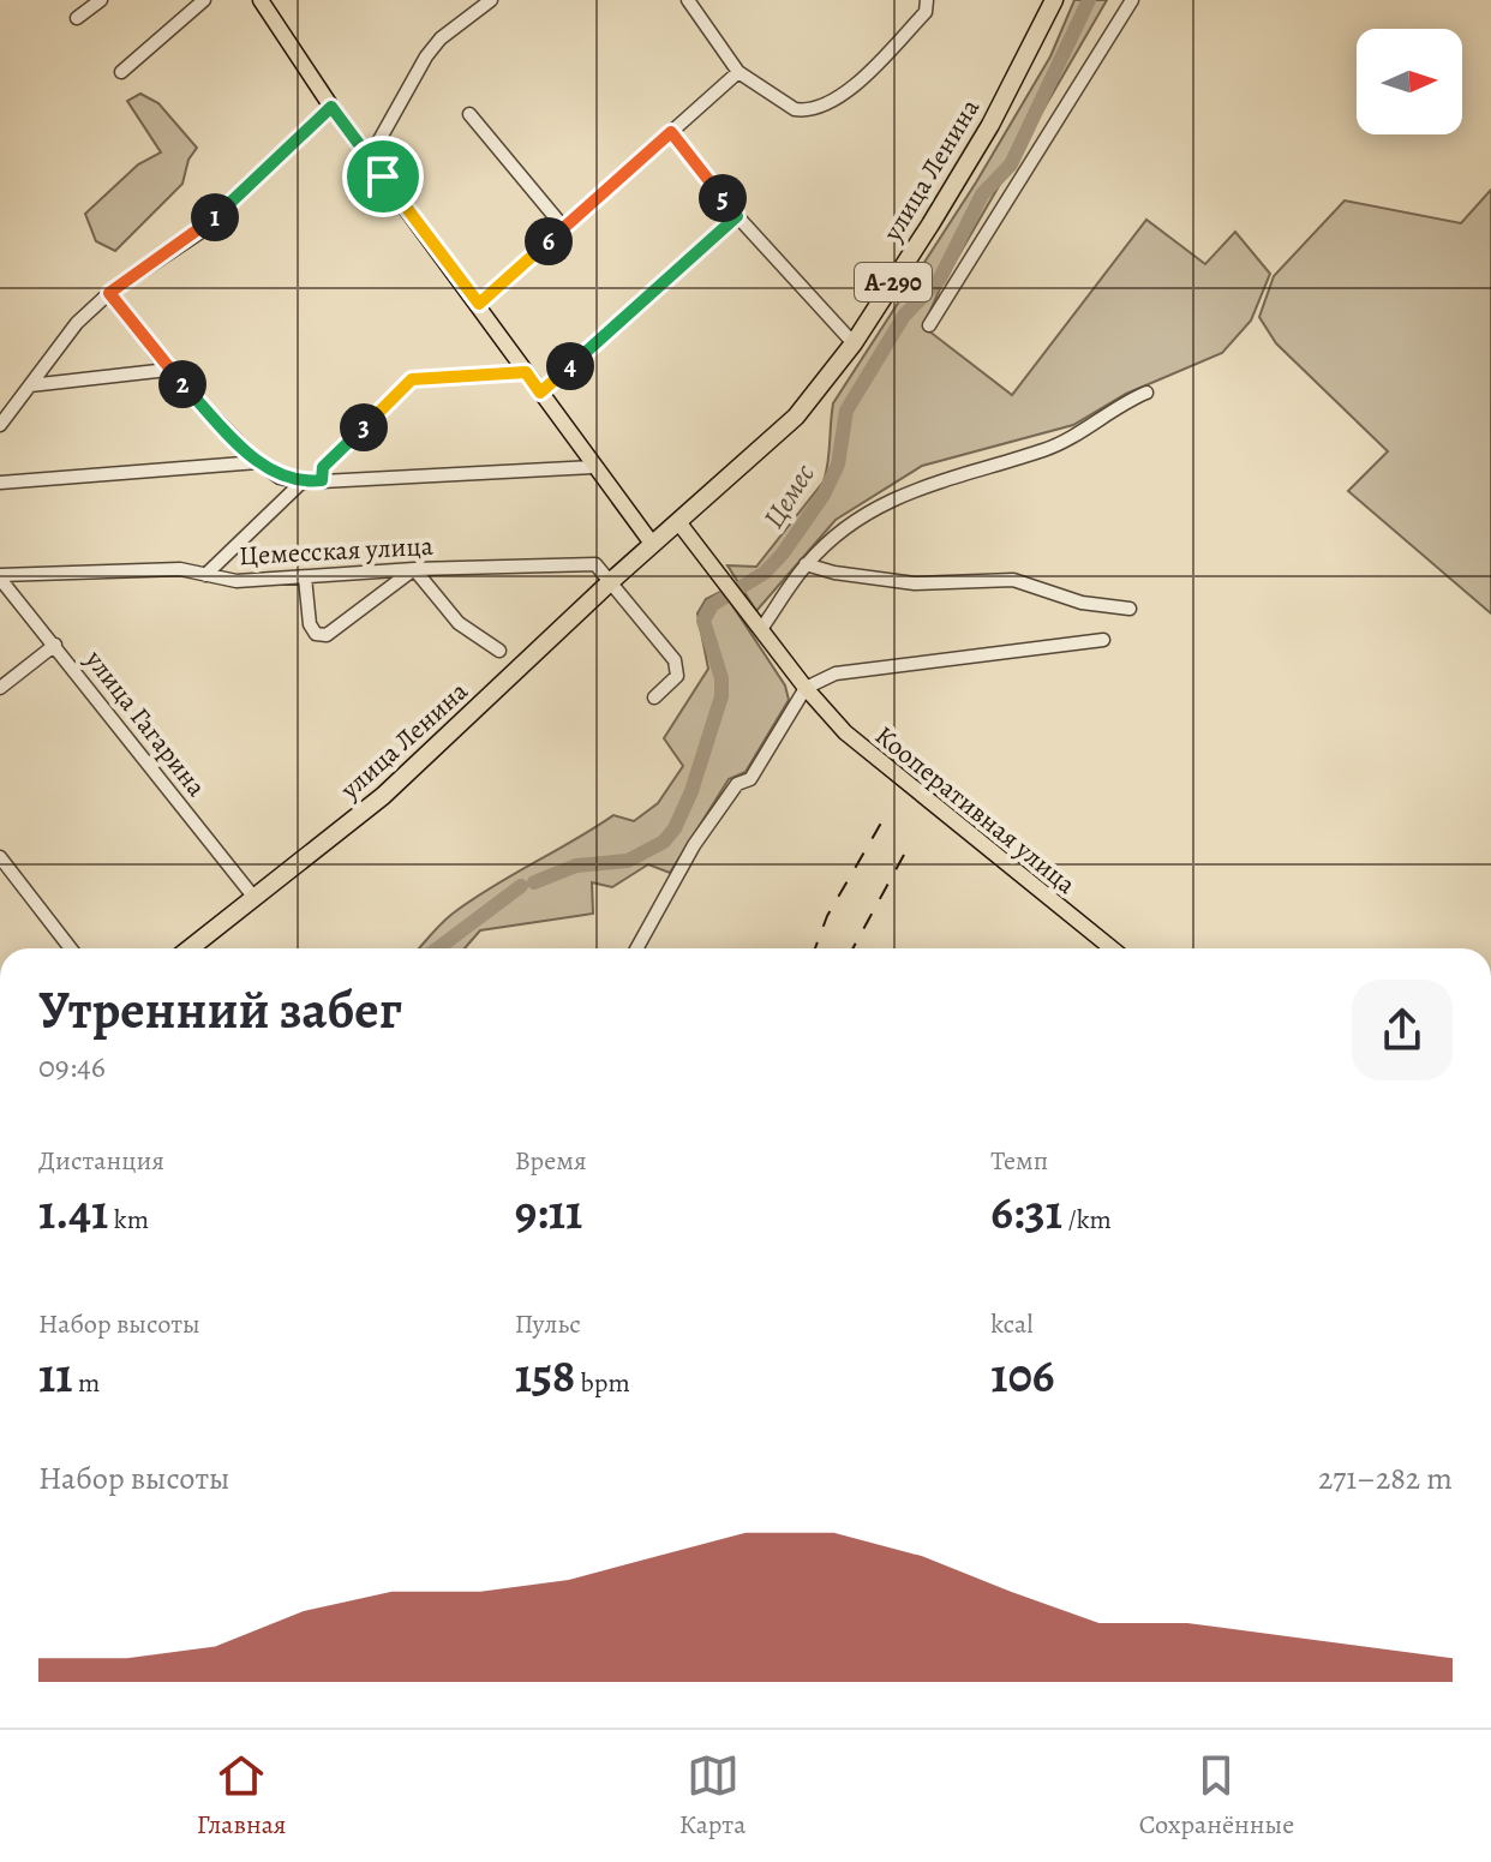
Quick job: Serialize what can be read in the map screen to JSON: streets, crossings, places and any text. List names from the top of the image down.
{
  "streets": {
    "highway": ["улица Ленина", "А-290"],
    "main road": ["Кооперативная улица"],
    "street": ["Цемесская улица", "улица Гагарина"]
  },
  "crossings": [
    ["улица Ленина", "Цемесская улица"],
    ["улица Ленина", "улица Гагарина"],
    ["улица Ленина", "Кооперативная улица"],
    ["Цемесская улица", "улица Гагарина"]
  ],
  "water": ["Цемес"],
  "north": "right",
  "page": {
    "pins": [
      "5",
      "1",
      "6",
      "4",
      "2",
      "3"
    ],
    "heading": ["Утренний забег", "09:46"],
    "stats": [
      ["Дистанция", "1.41 km"],
      ["Время", "9:11"],
      ["Темп", "6:31 /km"],
      ["Набор высоты", "11 m"],
      ["Пульс", "158 bpm"],
      ["kcal", "106"]
    ],
    "chart": ["Набор высоты", "271–282 m"],
    "tabs": ["Главная", "Карта", "Сохранённые"]
  }
}
